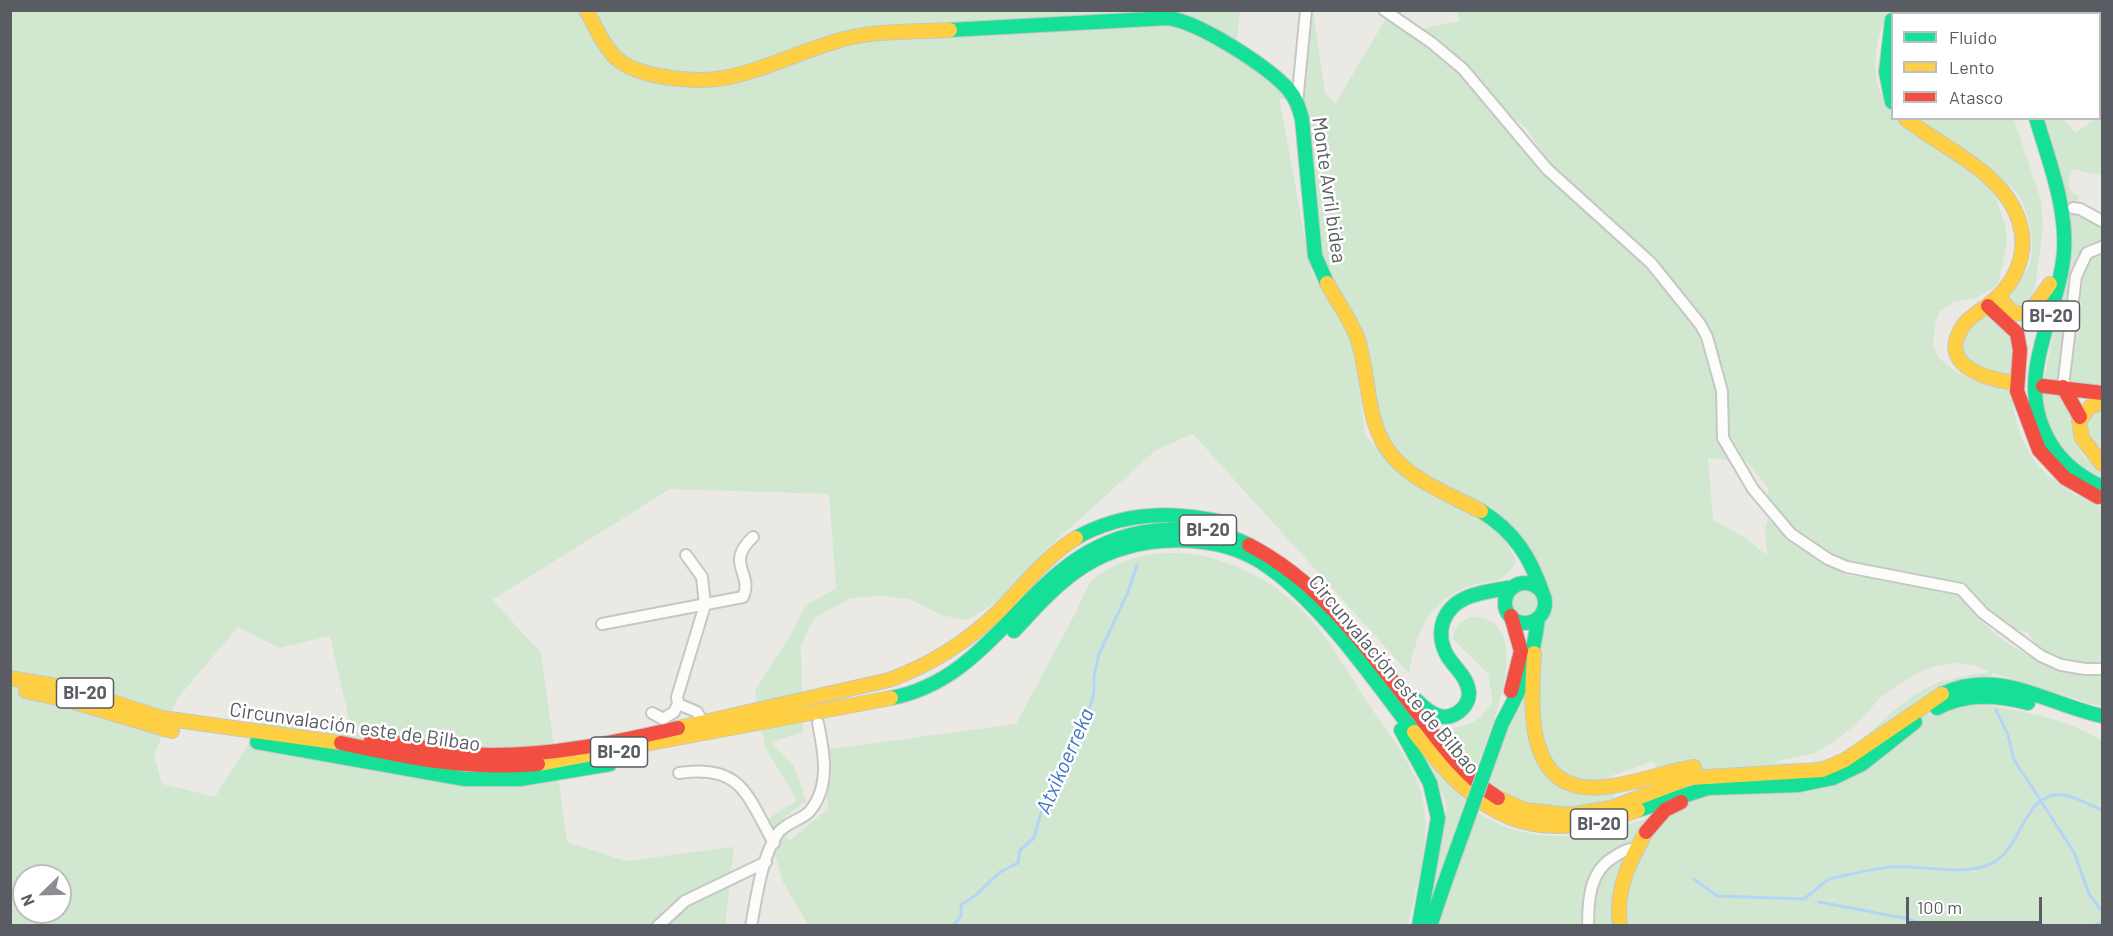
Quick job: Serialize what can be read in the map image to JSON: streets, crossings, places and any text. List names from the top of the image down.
{
  "streets": {
    "main road": ["Monte Avril bidea", "BI-20", "Circunvalación este de Bilbao"]
  },
  "water": ["Atxikoerreka"],
  "legend": ["Fluido", "Lento", "Atasco"],
  "scale_bar": "100 m",
  "north": "bottom left"
}
